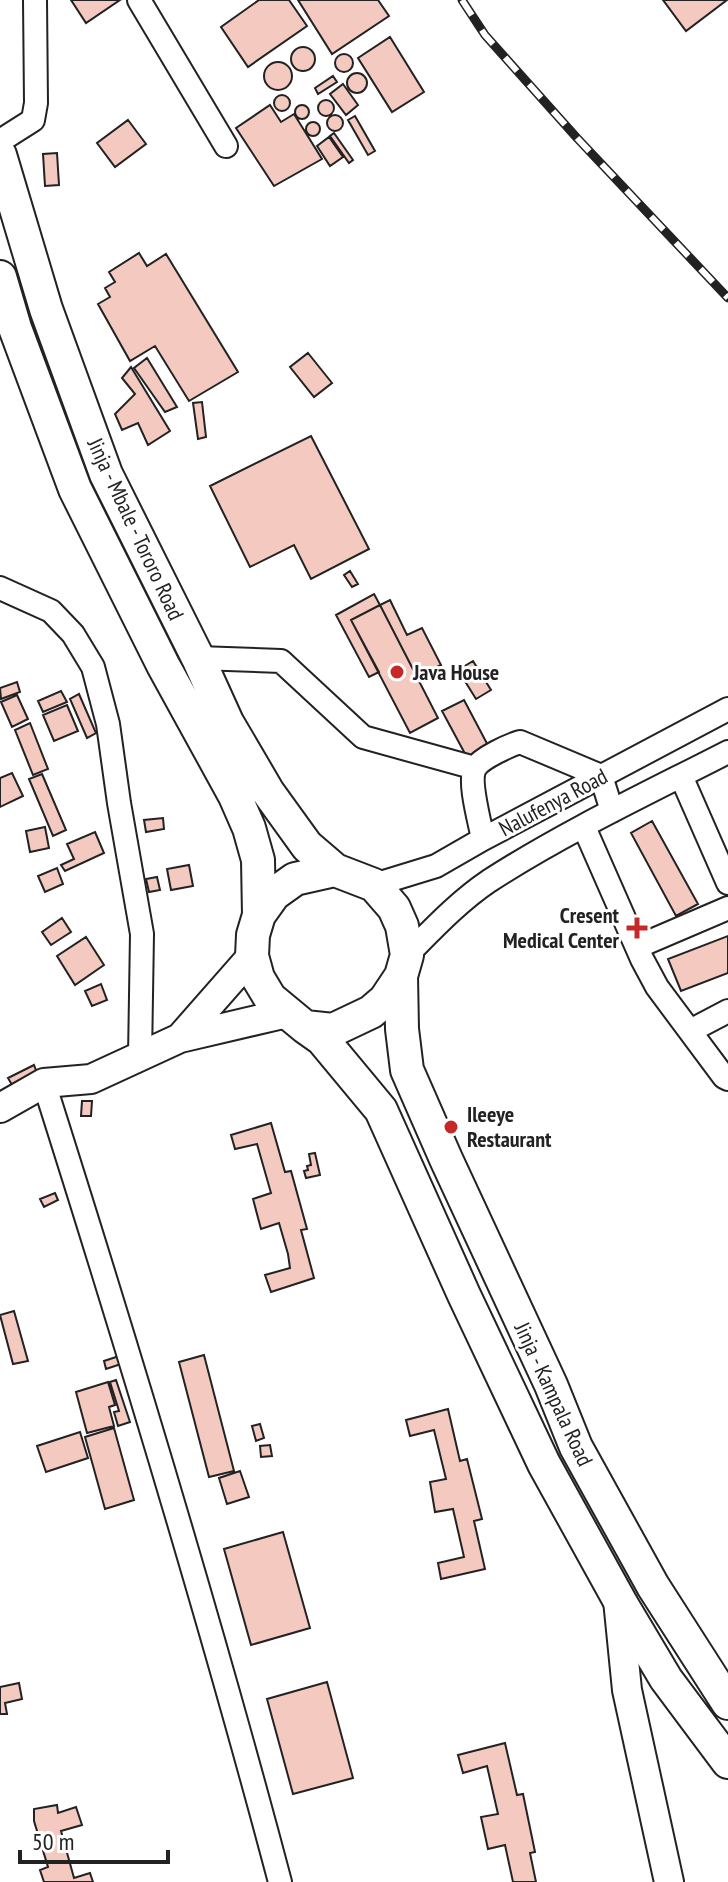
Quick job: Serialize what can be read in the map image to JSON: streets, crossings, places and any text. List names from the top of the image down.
{
  "streets": {
    "highway": ["Jinja - Mbale - Tororo Road", "Jinja - Kampala Road"],
    "street": ["Nalufenya Road"]
  },
  "crossings": [
    ["Jinja - Mbale - Tororo Road", "Nalufenya Road"],
    ["Jinja - Mbale - Tororo Road", "Jinja - Kampala Road"],
    ["Nalufenya Road", "Jinja - Kampala Road"]
  ],
  "places": {
    "other": ["Java House", "Ileeye Restaurant"],
    "health": ["Cresent Medical Center"]
  },
  "scale_bar": "50 m"
}
